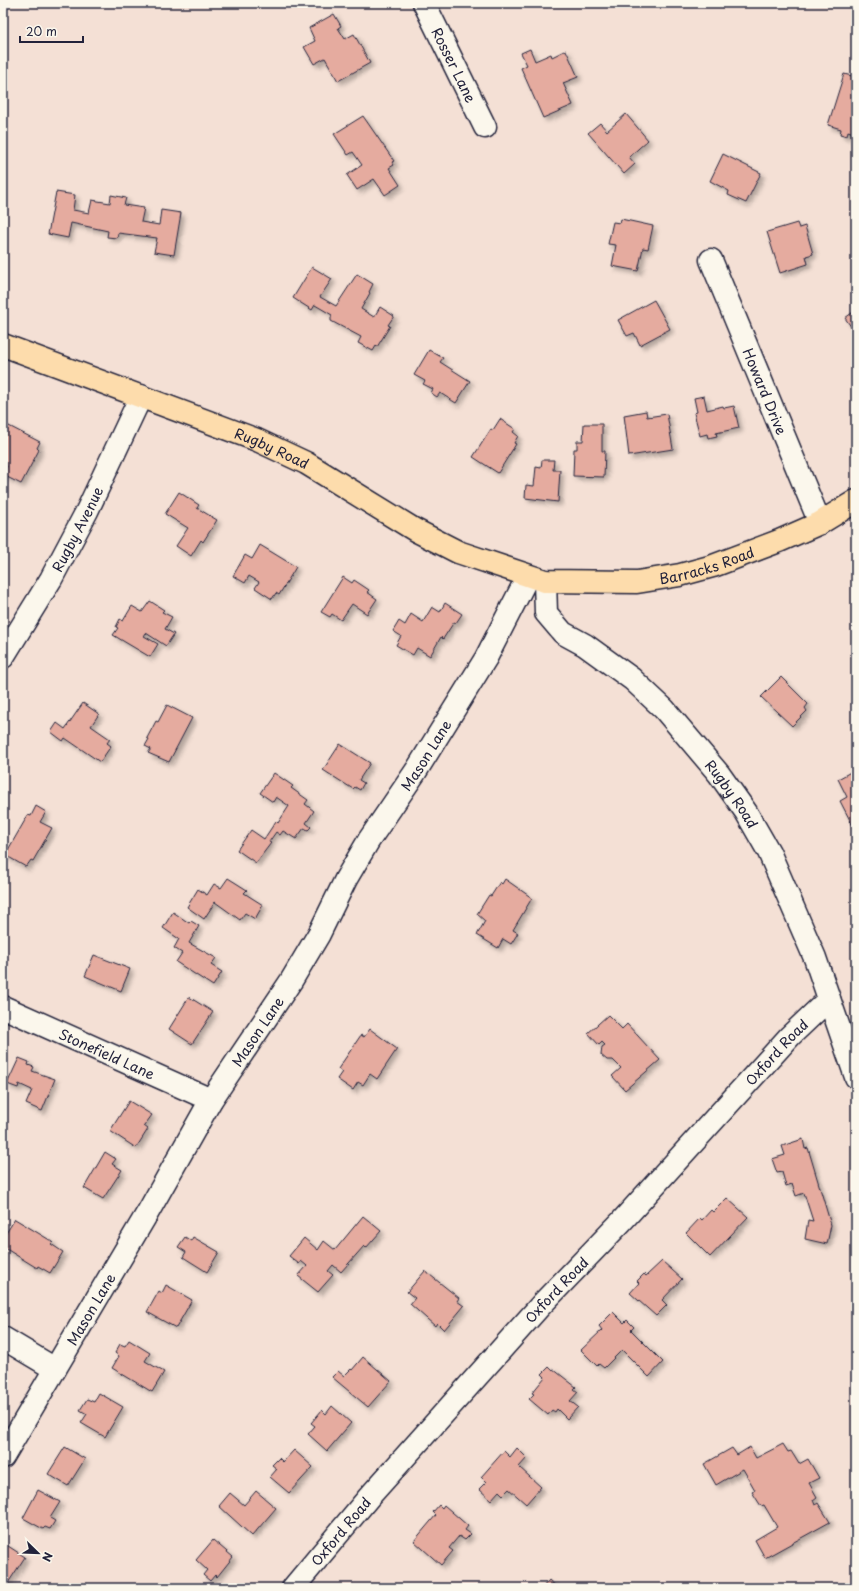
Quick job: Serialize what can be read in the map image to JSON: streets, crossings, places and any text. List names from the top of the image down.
{
  "streets": {
    "main road": ["Rugby Road", "Barracks Road"],
    "street": [
      "Rosser Lane",
      "Howard Drive",
      "Rugby Avenue",
      "Mason Lane",
      "Oxford Road",
      "Stonefield Lane"
    ]
  },
  "crossings": [
    ["Howard Drive", "Barracks Road"],
    ["Rugby Road", "Rugby Avenue"],
    ["Rugby Road", "Barracks Road"],
    ["Rugby Road", "Mason Lane"],
    ["Rugby Road", "Oxford Road"],
    ["Barracks Road", "Mason Lane"],
    ["Mason Lane", "Stonefield Lane"]
  ],
  "scale_bar": "20 m",
  "north": "bottom right"
}
